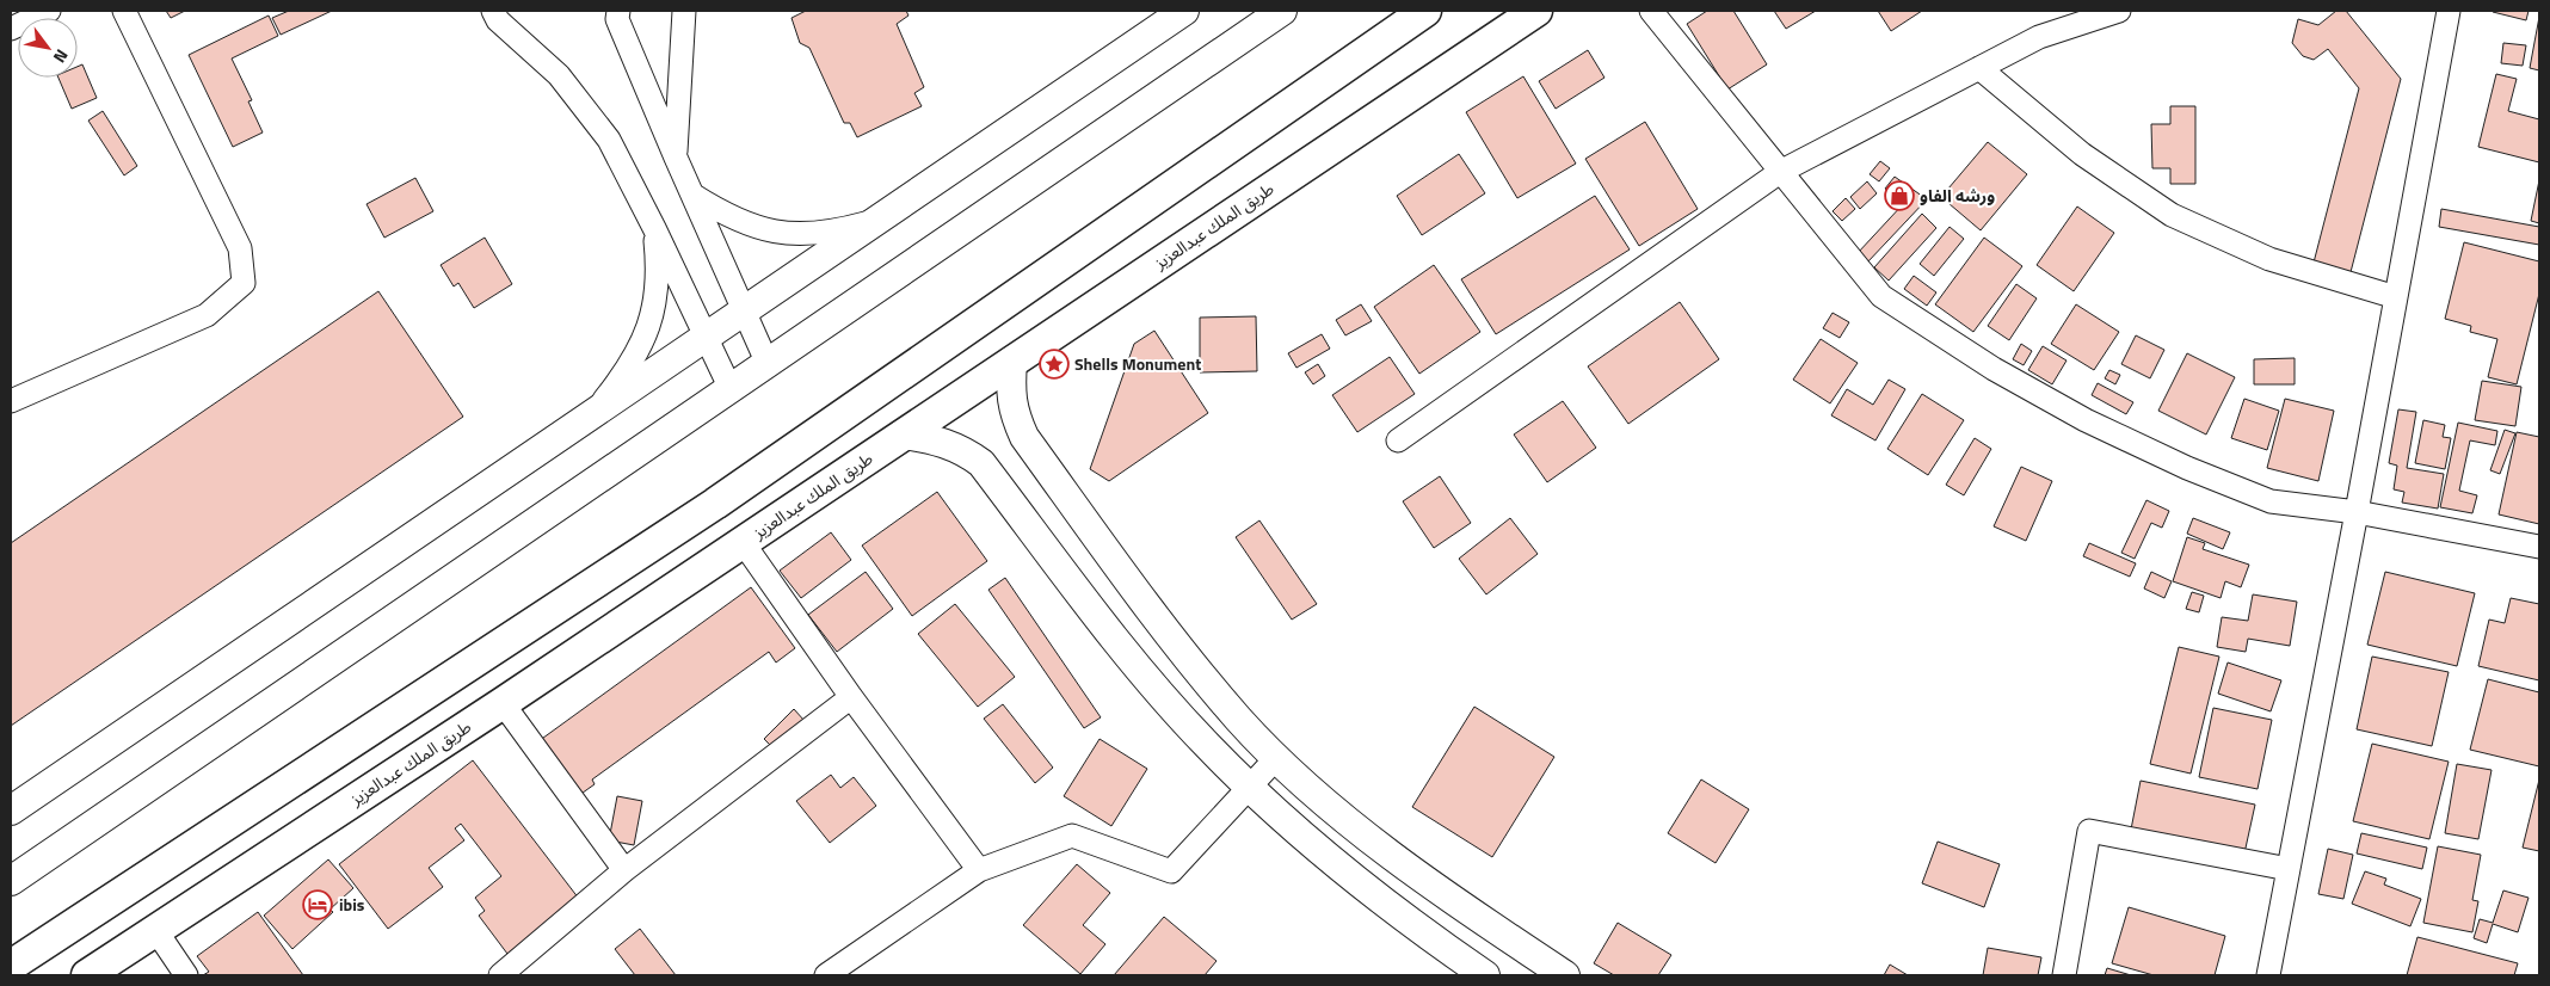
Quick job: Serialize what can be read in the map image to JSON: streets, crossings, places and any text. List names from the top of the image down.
{
  "streets": {
    "highway": ["طريق الملك عبدالعزيز"]
  },
  "places": {
    "shop": ["ورشه الفاو"],
    "place": ["Shells Monument"],
    "hotel": ["ibis"]
  },
  "north": "bottom right"
}
